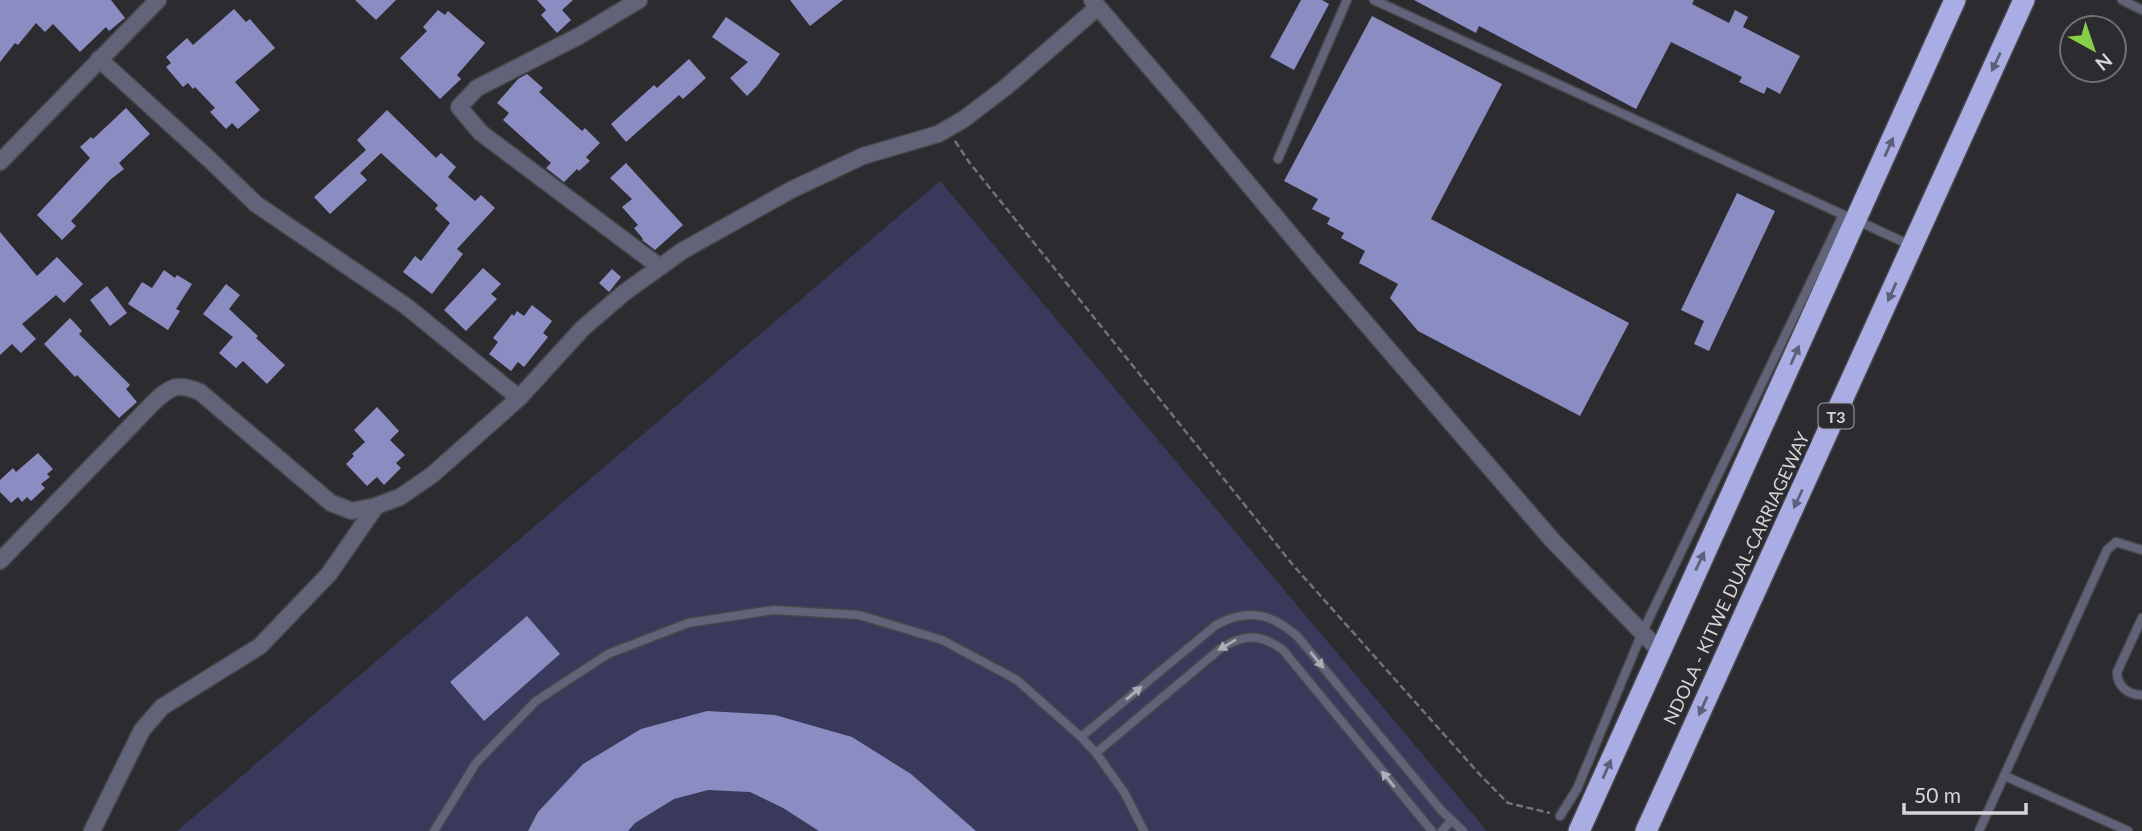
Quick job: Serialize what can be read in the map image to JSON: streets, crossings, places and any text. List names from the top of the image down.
{
  "streets": {
    "highway": ["T3", "NDOLA - KITWE DUAL-CARRIAGEWAY"]
  },
  "scale_bar": "50 m",
  "north": "bottom right"
}
